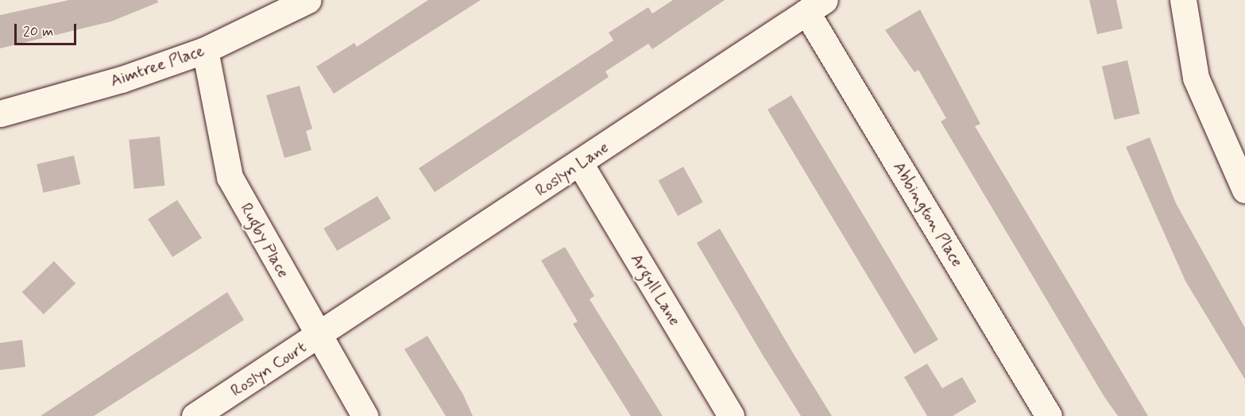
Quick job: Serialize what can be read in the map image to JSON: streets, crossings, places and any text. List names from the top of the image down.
{
  "streets": {
    "street": [
      "Aimtree Place",
      "Roslyn Lane",
      "Abbington Place",
      "Rugby Place",
      "Argyll Lane",
      "Roslyn Court"
    ]
  },
  "crossings": [
    ["Aimtree Place", "Rugby Place"],
    ["Roslyn Lane", "Abbington Place"],
    ["Roslyn Lane", "Rugby Place"],
    ["Roslyn Lane", "Argyll Lane"],
    ["Roslyn Lane", "Roslyn Court"],
    ["Rugby Place", "Roslyn Court"]
  ],
  "scale_bar": "20 m"
}
